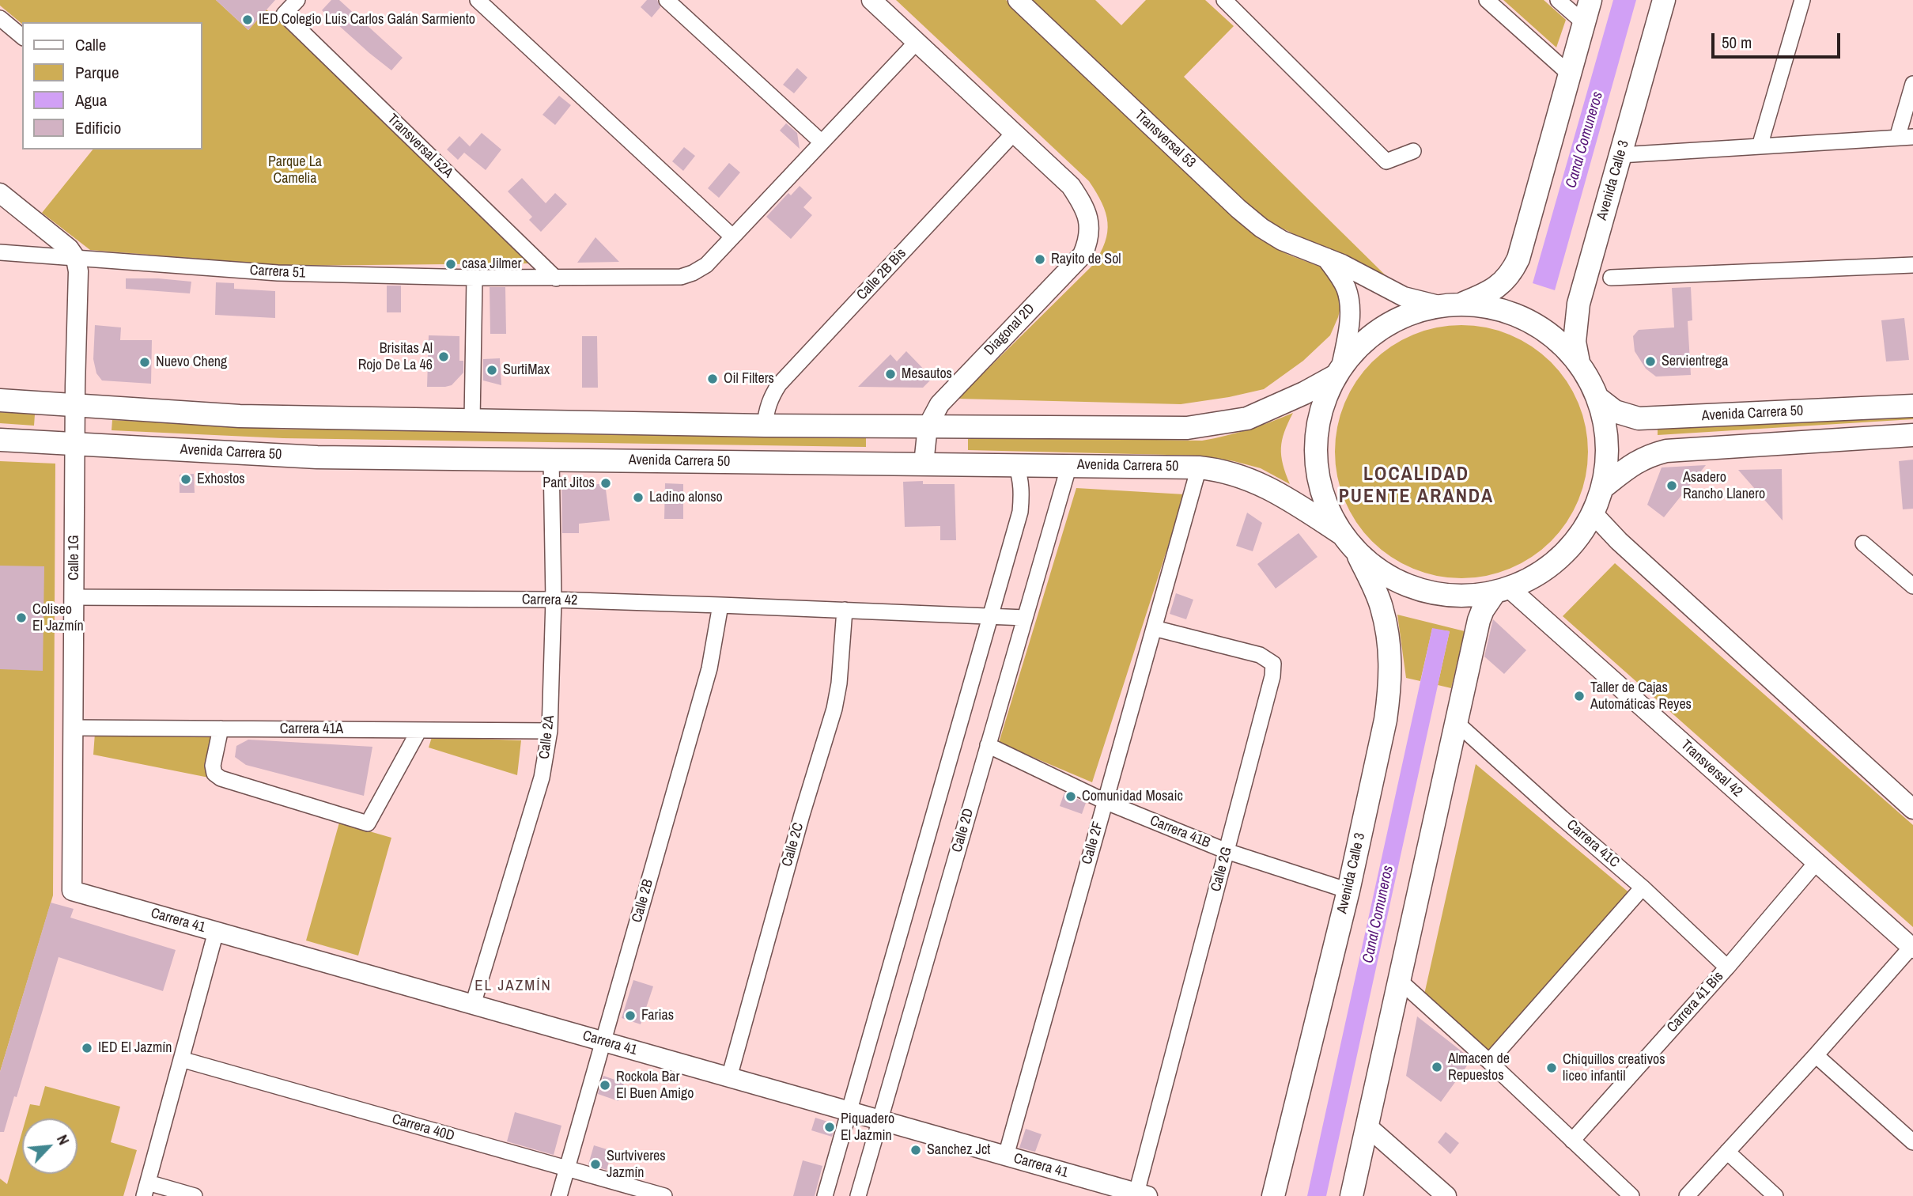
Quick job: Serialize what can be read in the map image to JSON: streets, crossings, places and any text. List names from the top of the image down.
{
  "streets": {
    "main road": ["Avenida Calle 3", "Avenida Carrera 50"],
    "street": [
      "Transversal 53",
      "Transversal 52A",
      "Carrera 51",
      "Calle 2B Bis",
      "Diagonal 2D",
      "Calle 1G",
      "Carrera 42",
      "Carrera 41A",
      "Calle 2A",
      "Transversal 42",
      "Calle 2D",
      "Carrera 41B",
      "Calle 2F",
      "Carrera 41C",
      "Calle 2C",
      "Calle 2G",
      "Calle 2B",
      "Carrera 41",
      "Carrera 41 Bis",
      "Carrera 40D"
    ]
  },
  "crossings": [
    ["Transversal 52A", "Carrera 51"],
    ["Avenida Calle 3", "Carrera 41B"],
    ["Carrera 51", "Calle 1G"],
    ["Calle 2B Bis", "Diagonal 2D"],
    ["Avenida Carrera 50", "Calle 1G"],
    ["Avenida Carrera 50", "Calle 2A"],
    ["Avenida Carrera 50", "Calle 2D"],
    ["Avenida Carrera 50", "Calle 2F"],
    ["Calle 1G", "Carrera 42"],
    ["Calle 1G", "Carrera 41A"],
    ["Calle 1G", "Carrera 41"],
    ["Carrera 42", "Calle 2A"],
    ["Carrera 42", "Calle 2D"],
    ["Carrera 42", "Calle 2C"],
    ["Carrera 42", "Calle 2B"],
    ["Carrera 41A", "Calle 2A"],
    ["Calle 2A", "Carrera 41"],
    ["Transversal 42", "Carrera 41 Bis"],
    ["Calle 2D", "Carrera 41B"],
    ["Calle 2D", "Carrera 41"],
    ["Carrera 41B", "Calle 2F"],
    ["Carrera 41B", "Calle 2G"],
    ["Calle 2F", "Calle 2G"],
    ["Calle 2F", "Carrera 41"],
    ["Carrera 41C", "Carrera 41 Bis"],
    ["Calle 2C", "Carrera 41"],
    ["Calle 2G", "Carrera 41"],
    ["Calle 2B", "Carrera 41"],
    ["Calle 2B", "Carrera 40D"]
  ],
  "districts": ["LOCALIDAD PUENTE ARANDA", "EL JAZMÍN"],
  "water": ["Canal Comuneros"],
  "parks": ["Parque La Camelia"],
  "places": [
    "IED Colegio Luis Carlos Galán Sarmiento",
    "Rayito de Sol",
    "casa Jilmer",
    "Brisitas Al Rojo De La 46",
    "Servientrega",
    "Nuevo Cheng",
    "SurtiMax",
    "Mesautos",
    "Oil Filters",
    "Exhostos",
    "Pant Jitos",
    "Asadero Rancho Llanero",
    "Ladino alonso",
    "Coliseo El Jazmín",
    "Taller de Cajas Automáticas Reyes",
    "Comunidad Mosaic",
    "Farias",
    "IED El Jazmín",
    "Almacen de Repuestos",
    "Chiquillos creativos liceo infantil",
    "Rockola Bar El Buen Amigo",
    "Piquadero El Jazmin",
    "Sanchez Jct",
    "Surtviveres Jazmín"
  ],
  "legend": [
    "Calle",
    "Parque",
    "Agua",
    "Edificio"
  ],
  "scale_bar": "50 m",
  "north": "top right"
}
